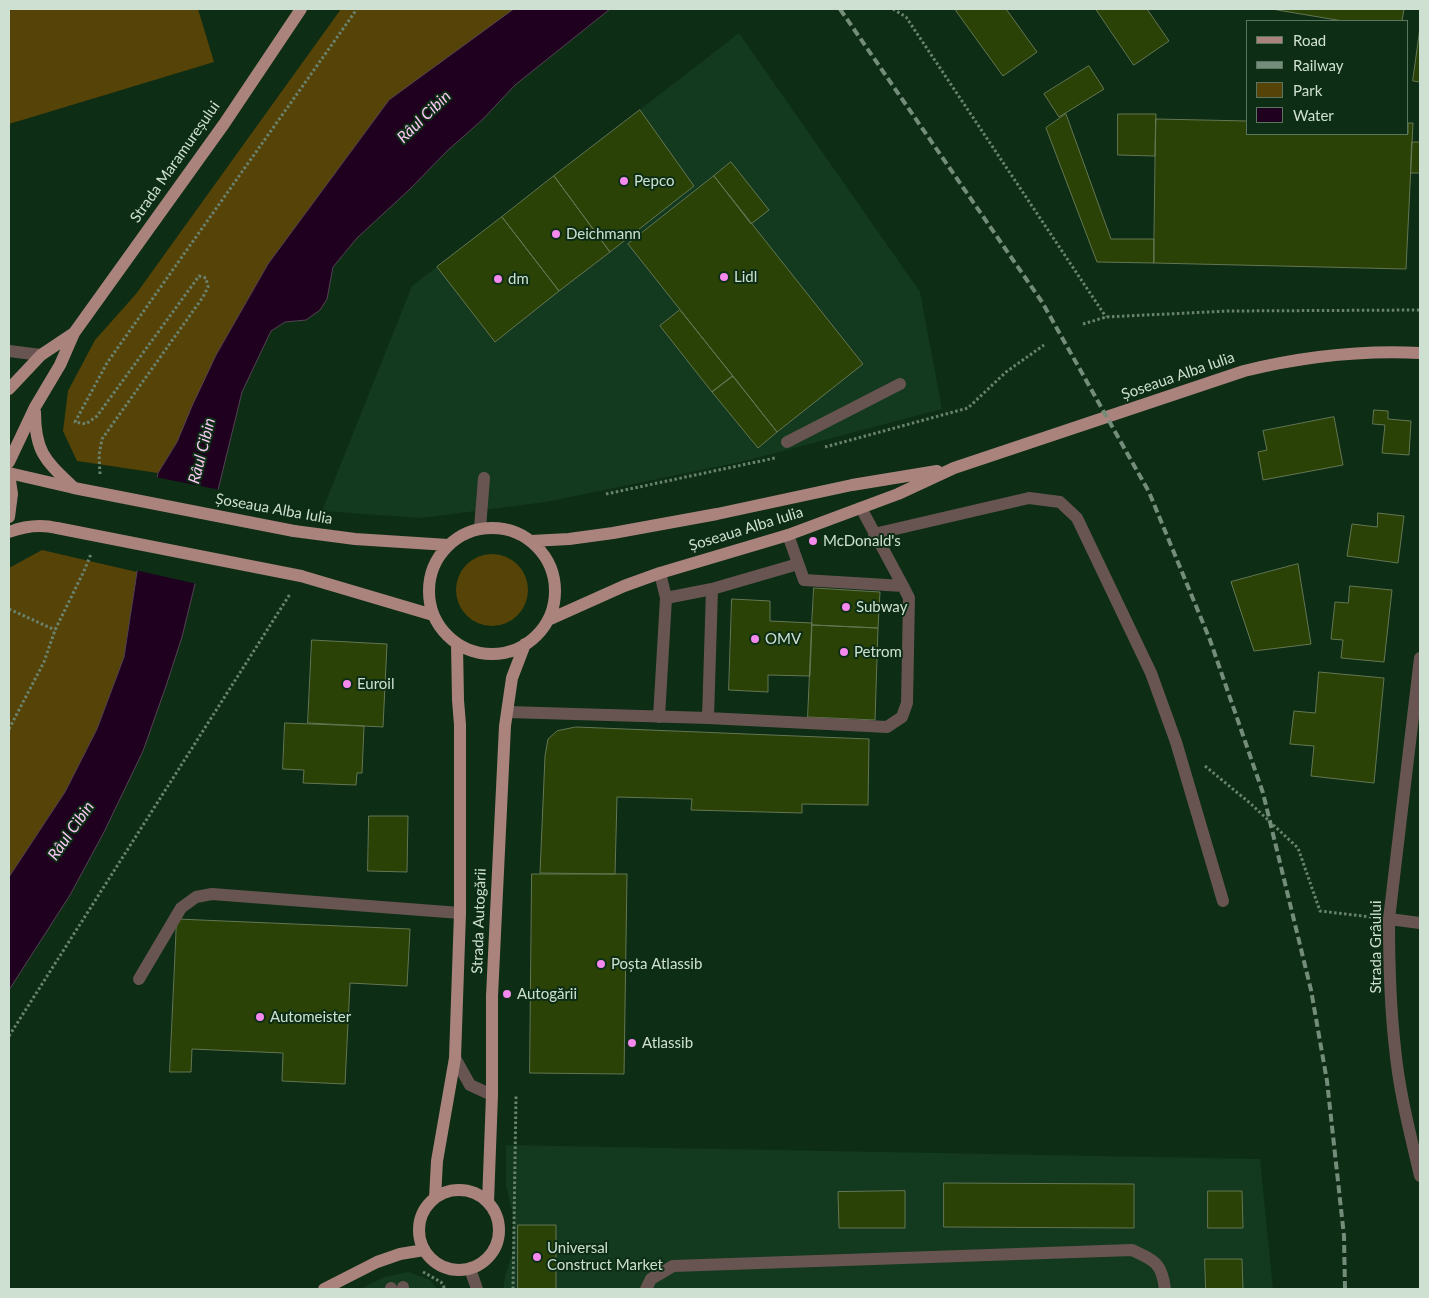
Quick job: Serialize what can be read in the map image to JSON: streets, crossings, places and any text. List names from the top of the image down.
{
  "streets": {
    "main road": ["Strada Maramureșului", "Șoseaua Alba Iulia", "Strada Autogării"],
    "street": ["Strada Grâului"]
  },
  "crossings": [
    ["Șoseaua Alba Iulia", "Strada Autogării"]
  ],
  "water": ["Râul Cibin"],
  "places": [
    "Pepco",
    "Deichmann",
    "Lidl",
    "dm",
    "McDonald's",
    "Subway",
    "OMV",
    "Petrom",
    "Euroil",
    "Poșta Atlassib",
    "Autogării",
    "Automeister",
    "Atlassib",
    "Universal Construct Market"
  ],
  "legend": [
    "Road",
    "Railway",
    "Park",
    "Water"
  ]
}
